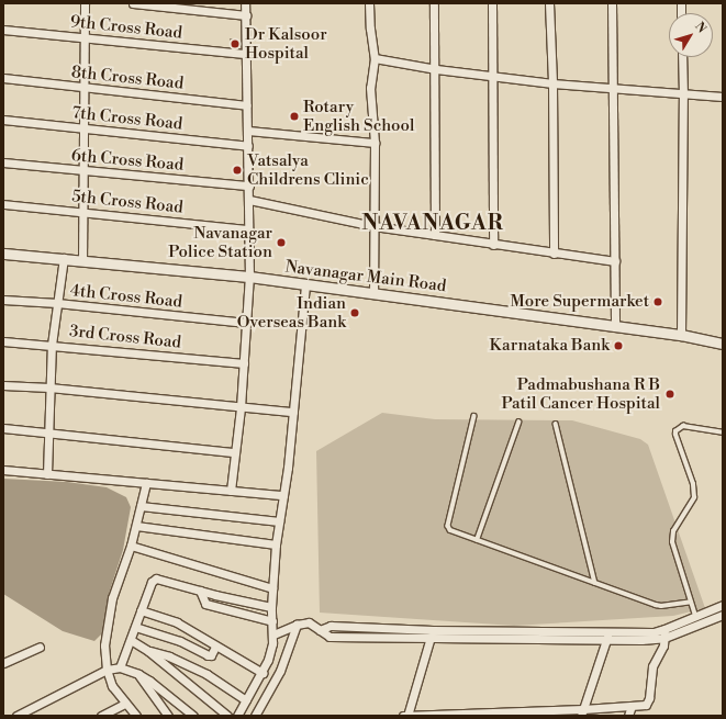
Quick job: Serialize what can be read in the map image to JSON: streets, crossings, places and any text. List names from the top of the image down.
{
  "streets": {
    "main road": ["Navanagar Main Road"],
    "street": [
      "9th Cross Road",
      "8th Cross Road",
      "7th Cross Road",
      "6th Cross Road",
      "5th Cross Road",
      "4th Cross Road",
      "3rd Cross Road"
    ]
  },
  "districts": ["NAVANAGAR"],
  "places": [
    "Dr Kalsoor Hospital",
    "Rotary English School",
    "Vatsalya Childrens Clinic",
    "Navanagar Police Station",
    "More Supermarket",
    "Indian Overseas Bank",
    "Karnataka Bank",
    "Padmabushana R B Patil Cancer Hospital"
  ],
  "north": "top right"
}
